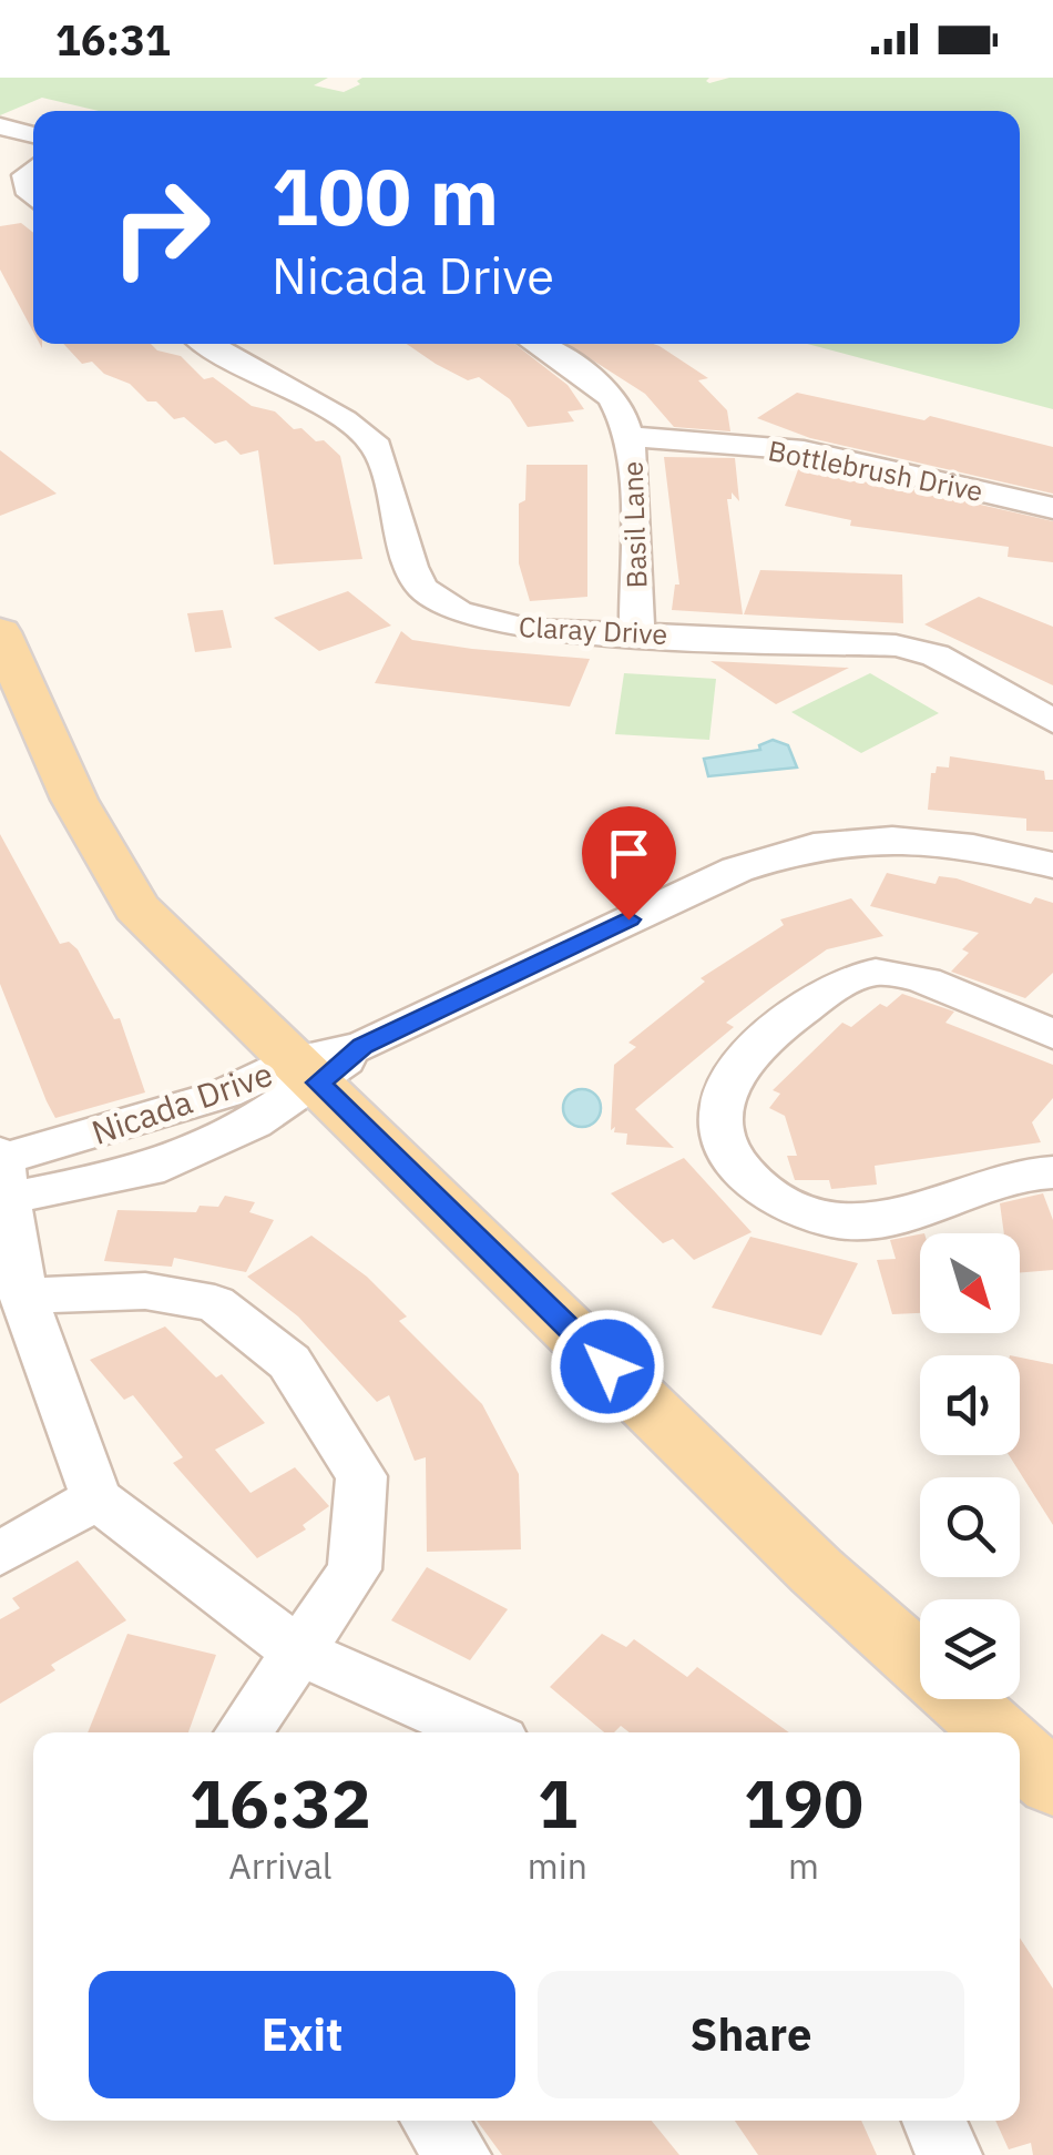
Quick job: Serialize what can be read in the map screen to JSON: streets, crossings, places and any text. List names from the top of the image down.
{
  "streets": {
    "street": [
      "Bottlebrush Drive",
      "Basil Lane",
      "Claray Drive",
      "Nicada Drive"
    ]
  },
  "crossings": [
    ["Bottlebrush Drive", "Basil Lane"],
    ["Basil Lane", "Claray Drive"]
  ],
  "north": "bottom right",
  "page": {
    "status": "16:31",
    "turn": ["100 m", "Nicada Drive"],
    "eta": [
      "16:32",
      "Arrival",
      "1",
      "min",
      "190",
      "m"
    ],
    "buttons": ["Exit", "Share"]
  }
}
